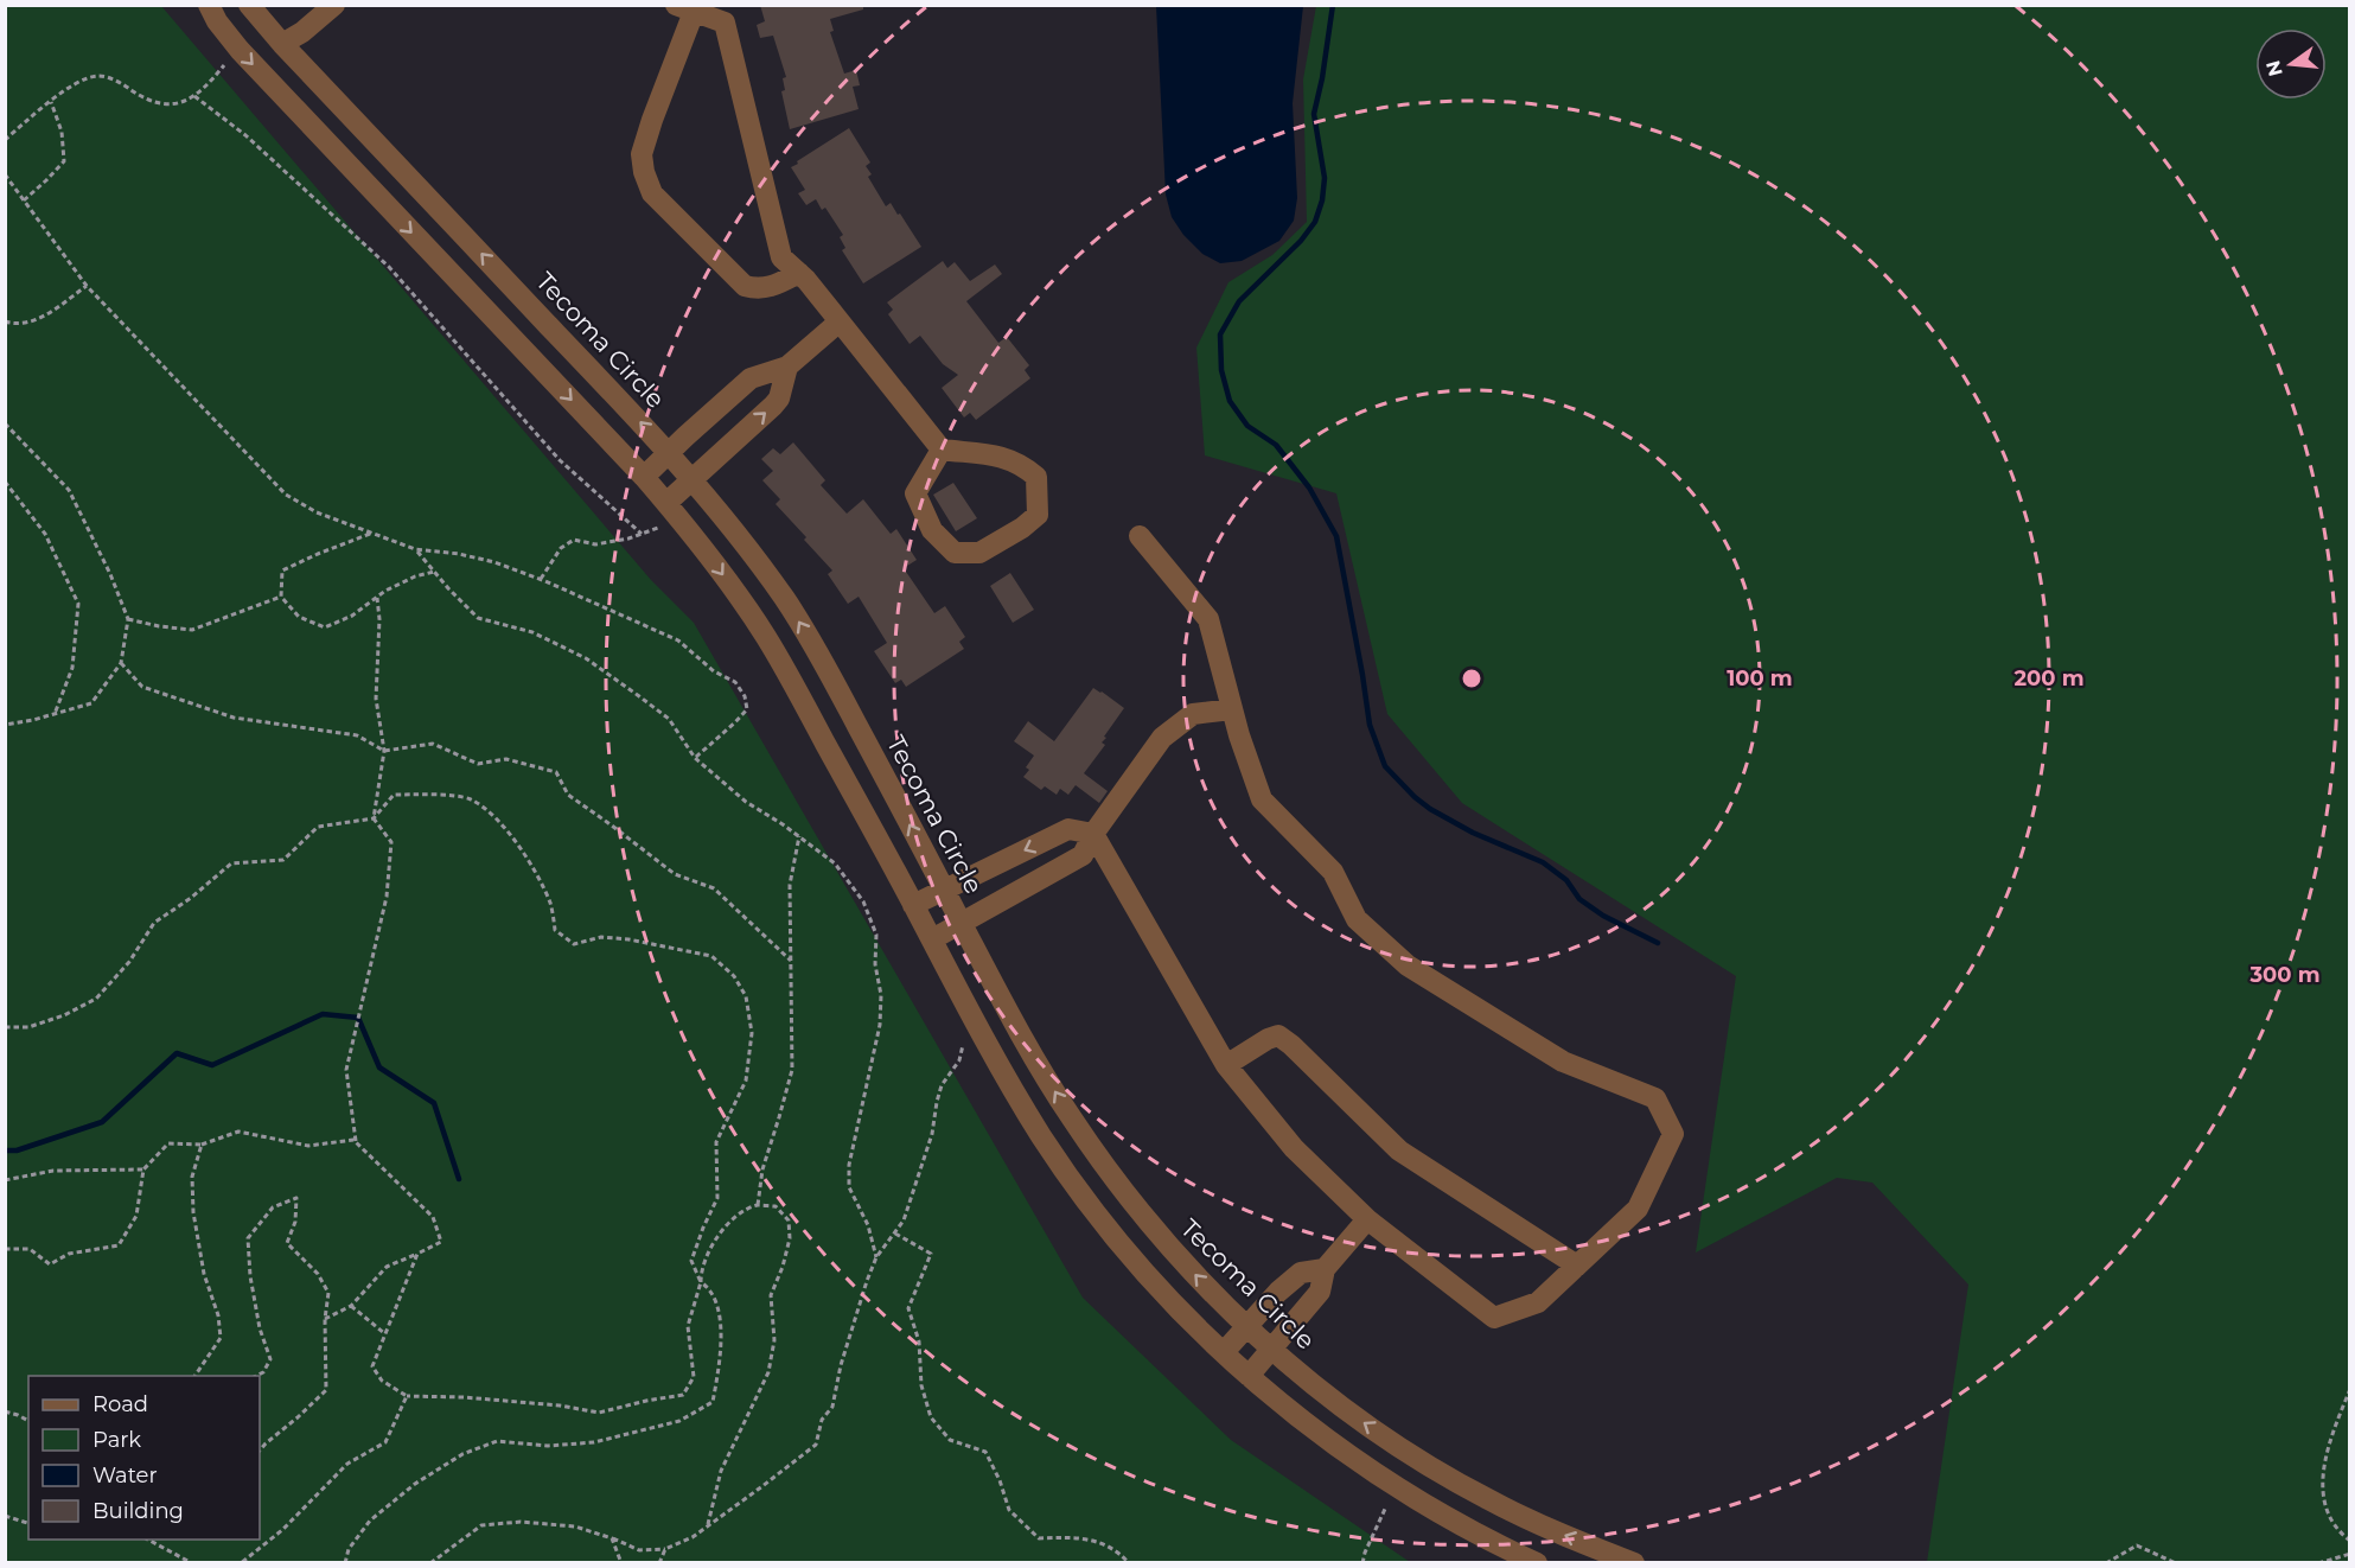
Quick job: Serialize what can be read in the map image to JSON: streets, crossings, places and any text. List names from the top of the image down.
{
  "streets": {
    "street": ["Tecoma Circle"]
  },
  "legend": [
    "Road",
    "Park",
    "Water",
    "Building"
  ],
  "north": "left",
  "rings": ["100 m", "200 m", "300 m"]
}
